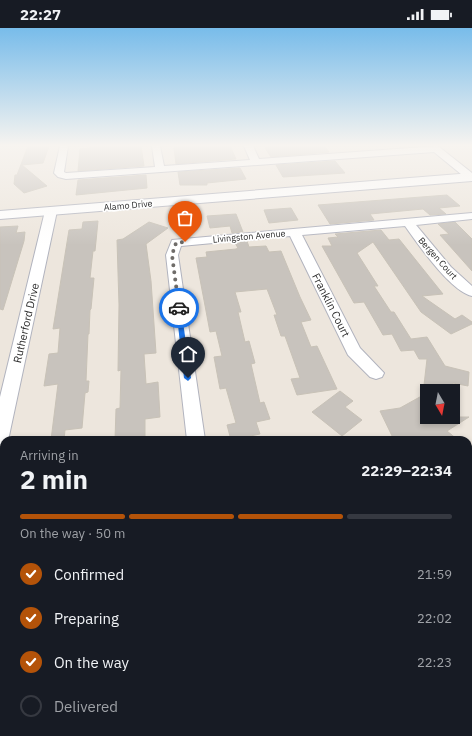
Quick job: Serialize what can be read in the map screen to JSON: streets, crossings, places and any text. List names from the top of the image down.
{
  "streets": {
    "main road": ["Alamo Drive"],
    "street": [
      "Livingston Avenue",
      "Bergen Court",
      "Franklin Court",
      "Rutherford Drive"
    ]
  },
  "crossings": [
    ["Alamo Drive", "Rutherford Drive"],
    ["Livingston Avenue", "Bergen Court"],
    ["Livingston Avenue", "Franklin Court"]
  ],
  "north": "bottom",
  "page": {
    "status": "22:27",
    "heading": ["2 min", "Arriving in", "22:29–22:34"],
    "bar": "On the way · 50 m",
    "list": [
      ["Confirmed", "21:59"],
      ["Preparing", "22:02"],
      ["On the way", "22:23"],
      "Delivered"
    ]
  }
}
